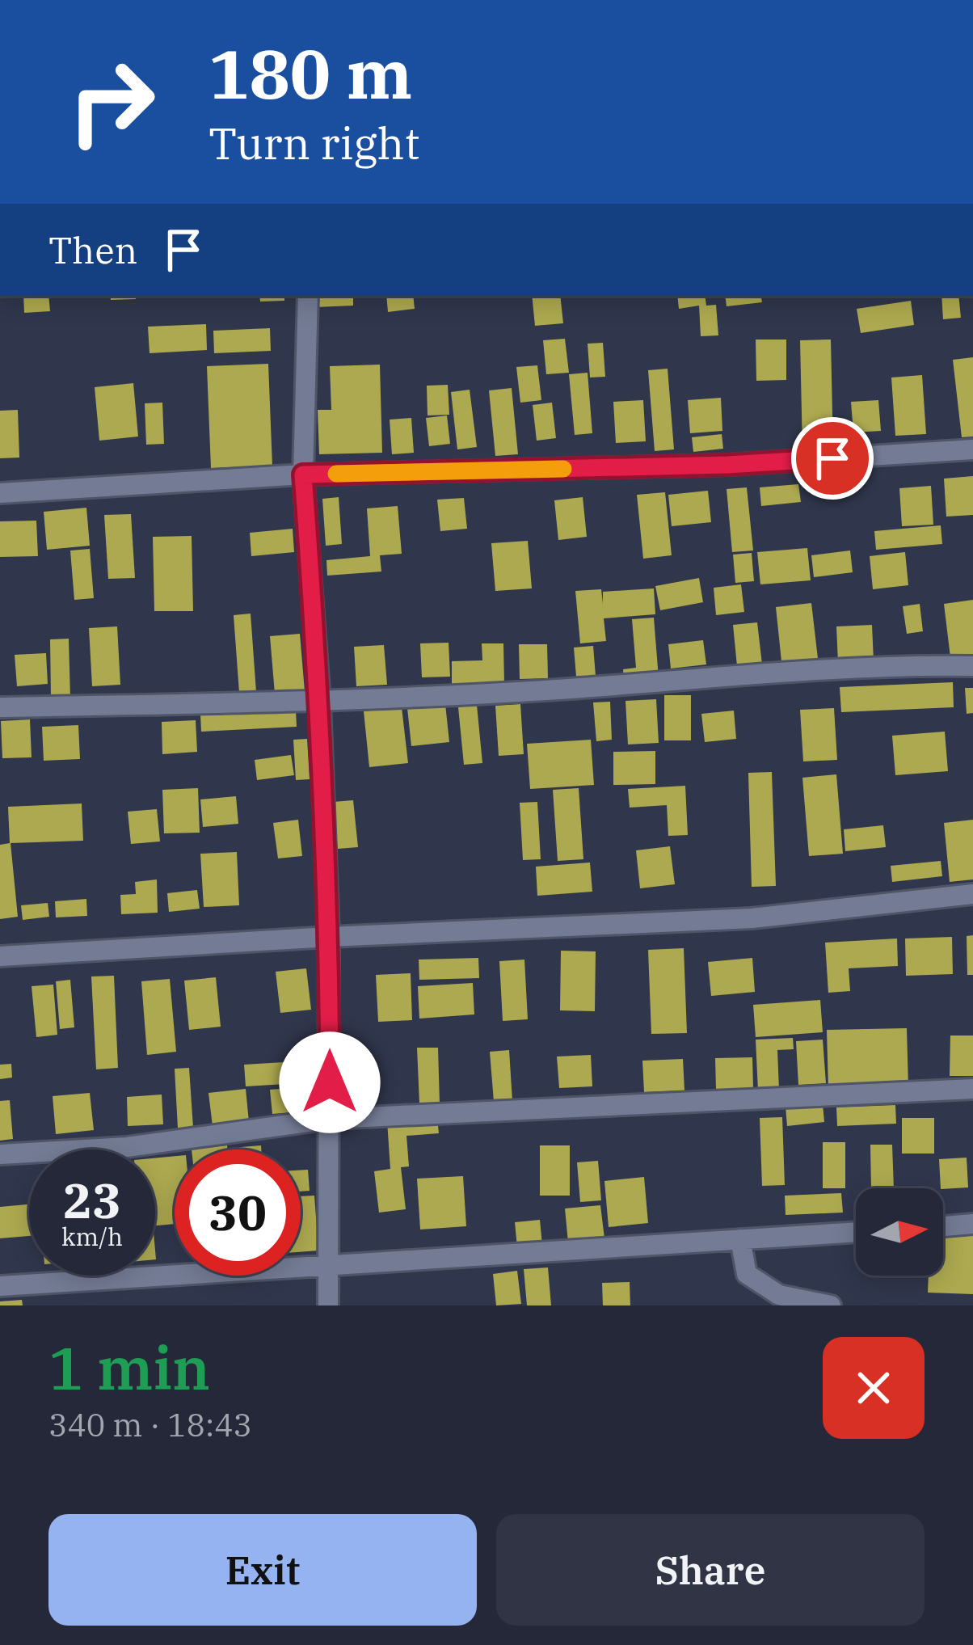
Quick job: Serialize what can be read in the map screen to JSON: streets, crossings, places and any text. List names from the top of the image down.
{
  "north": "right",
  "page": {
    "turn": ["180 m", "Turn right"],
    "then": "Then",
    "speed": "23 km/h",
    "limit": "30",
    "heading": ["1 min", "340 m · 18:43"],
    "buttons": ["Exit", "Share"]
  }
}
